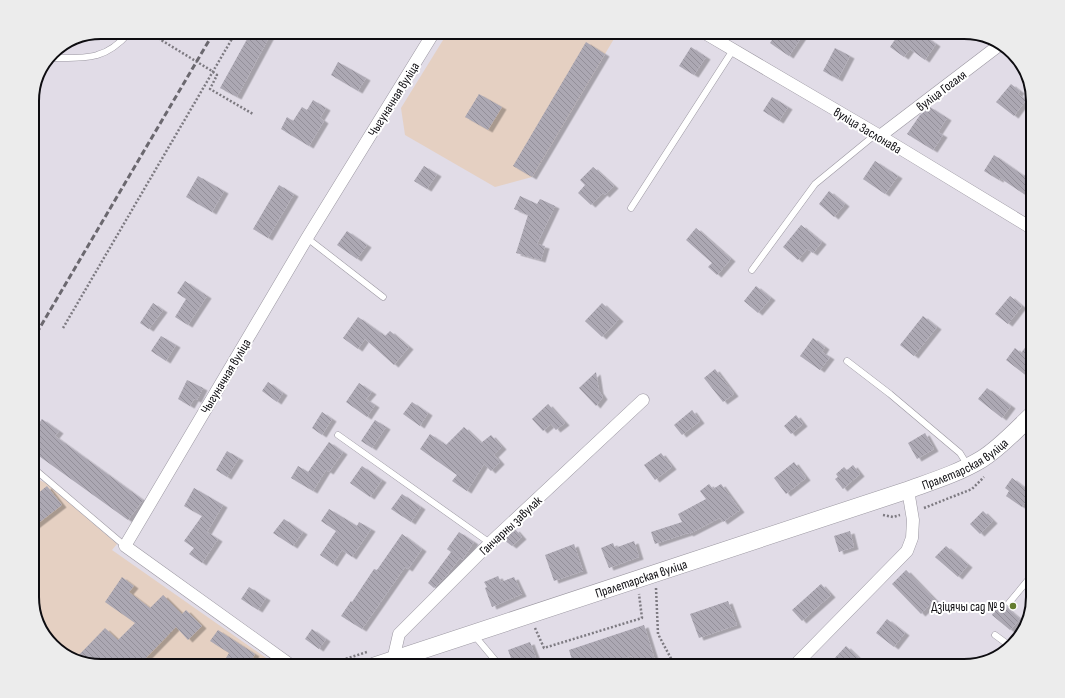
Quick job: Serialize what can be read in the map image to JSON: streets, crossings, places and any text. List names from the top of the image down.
{
  "streets": {
    "main road": ["Пралетарская вуліца"],
    "street": [
      "вуліца Гогаля",
      "Чыгуначная вуліца",
      "вуліца Заслонава",
      "Ганчарны завулак"
    ]
  },
  "crossings": [
    ["вуліца Гогаля", "вуліца Заслонава"]
  ],
  "places": ["Дзіцячы сад № 9"]
}
